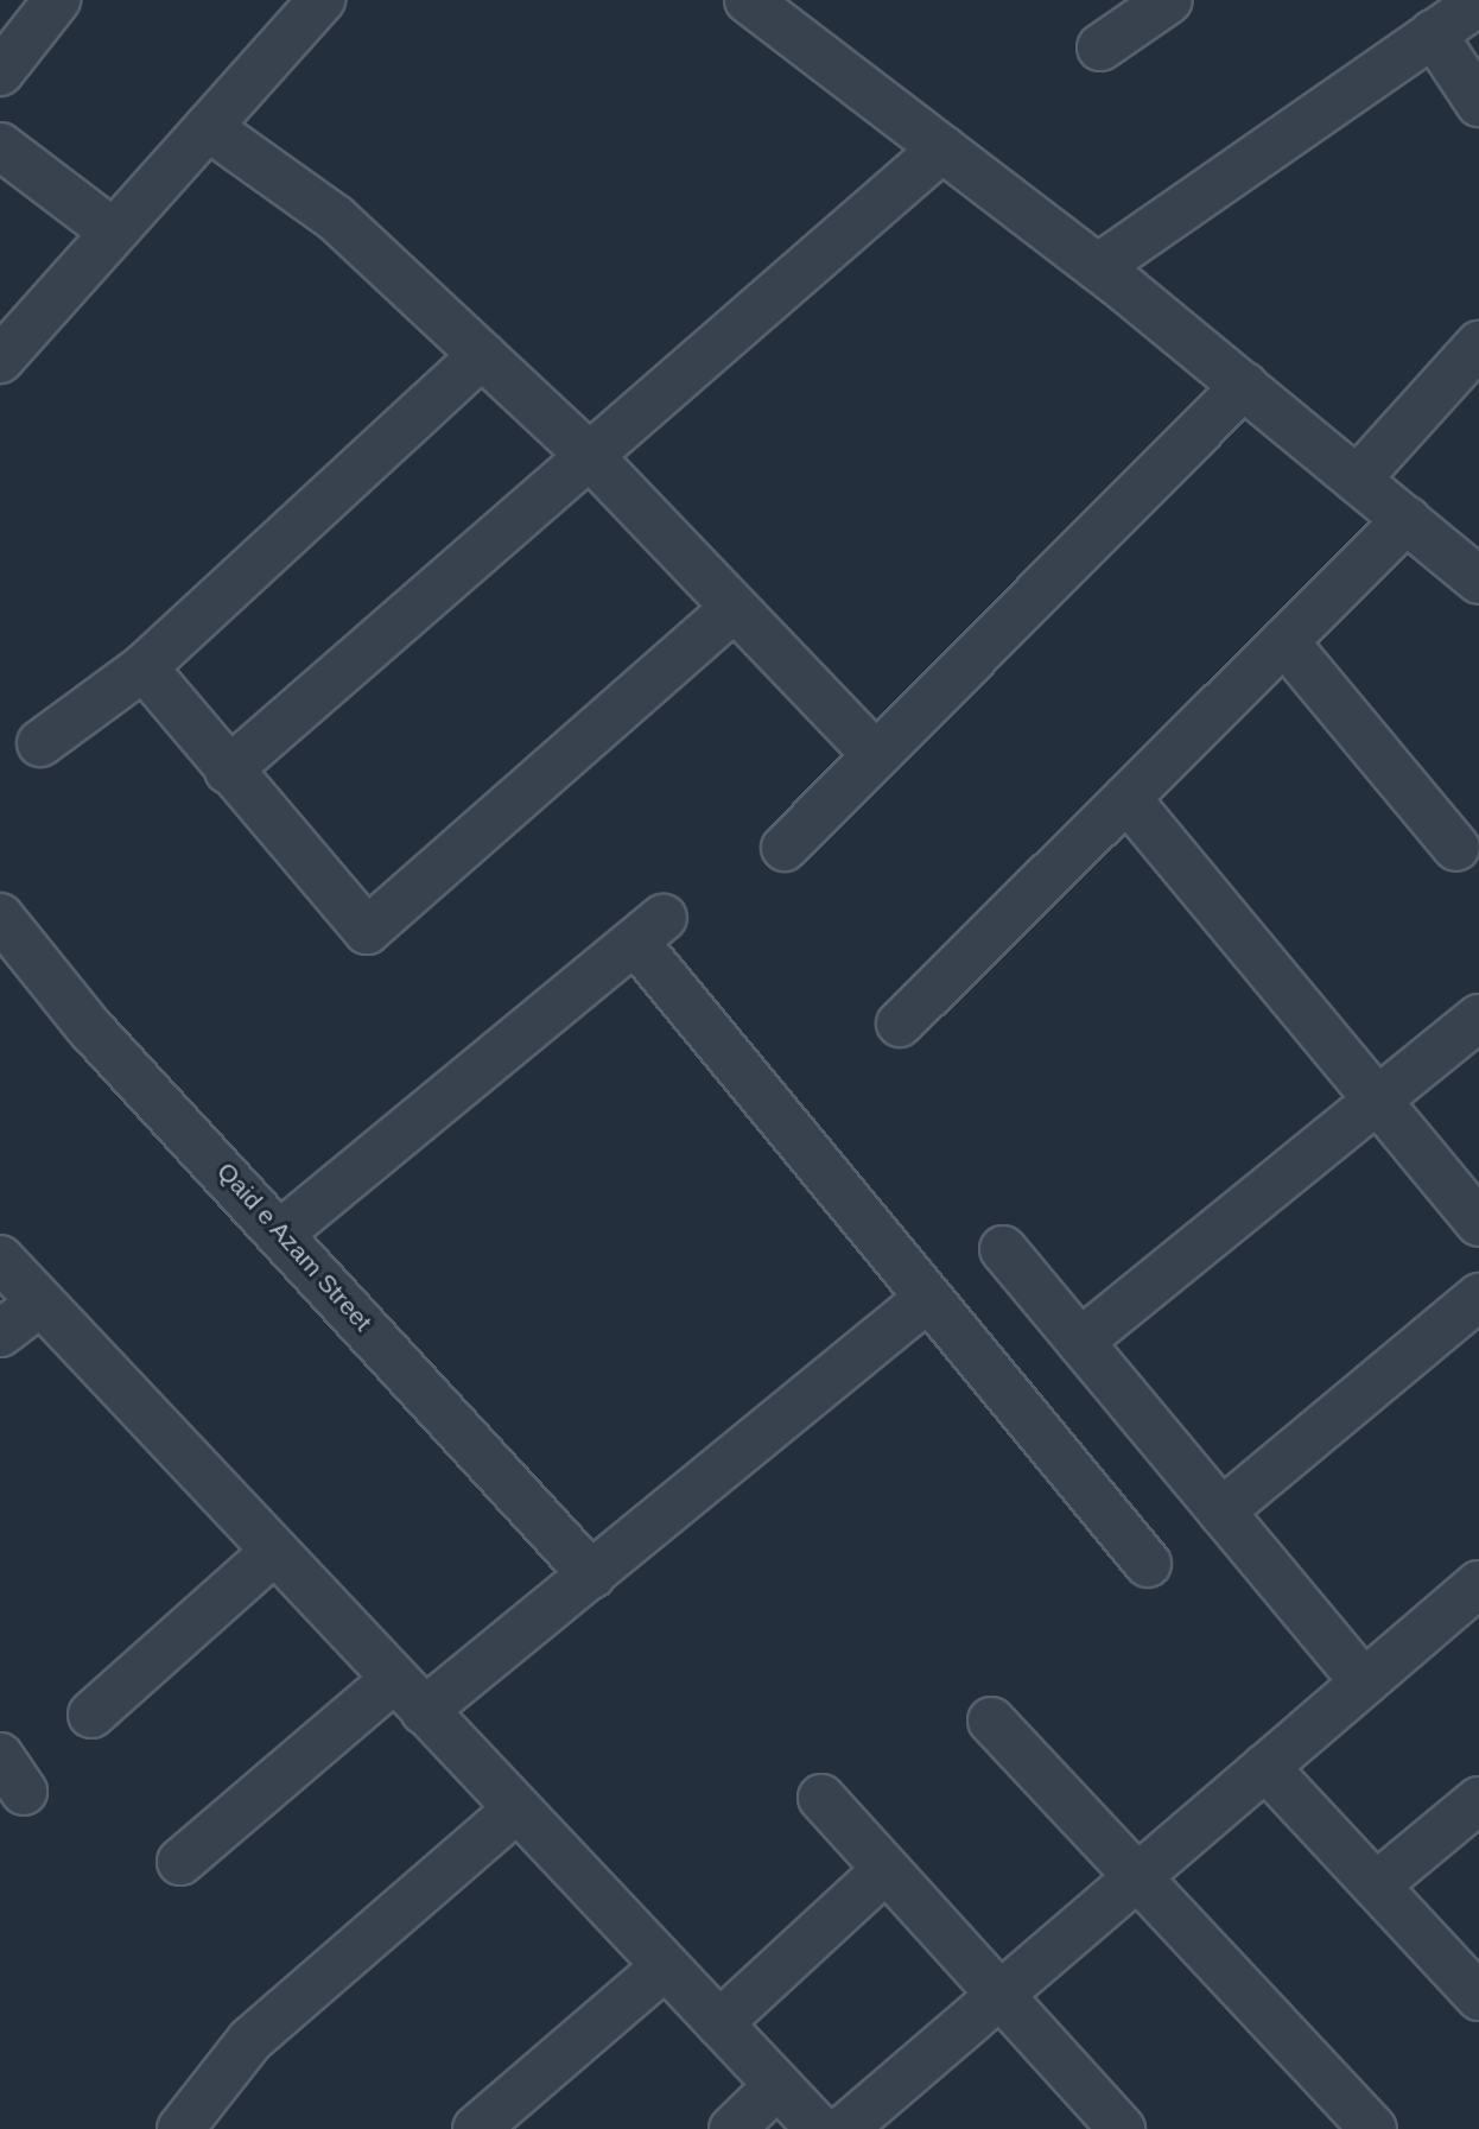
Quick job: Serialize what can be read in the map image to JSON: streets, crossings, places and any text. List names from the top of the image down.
{
  "streets": {
    "street": ["Qaid e Azam Street"]
  }
}
